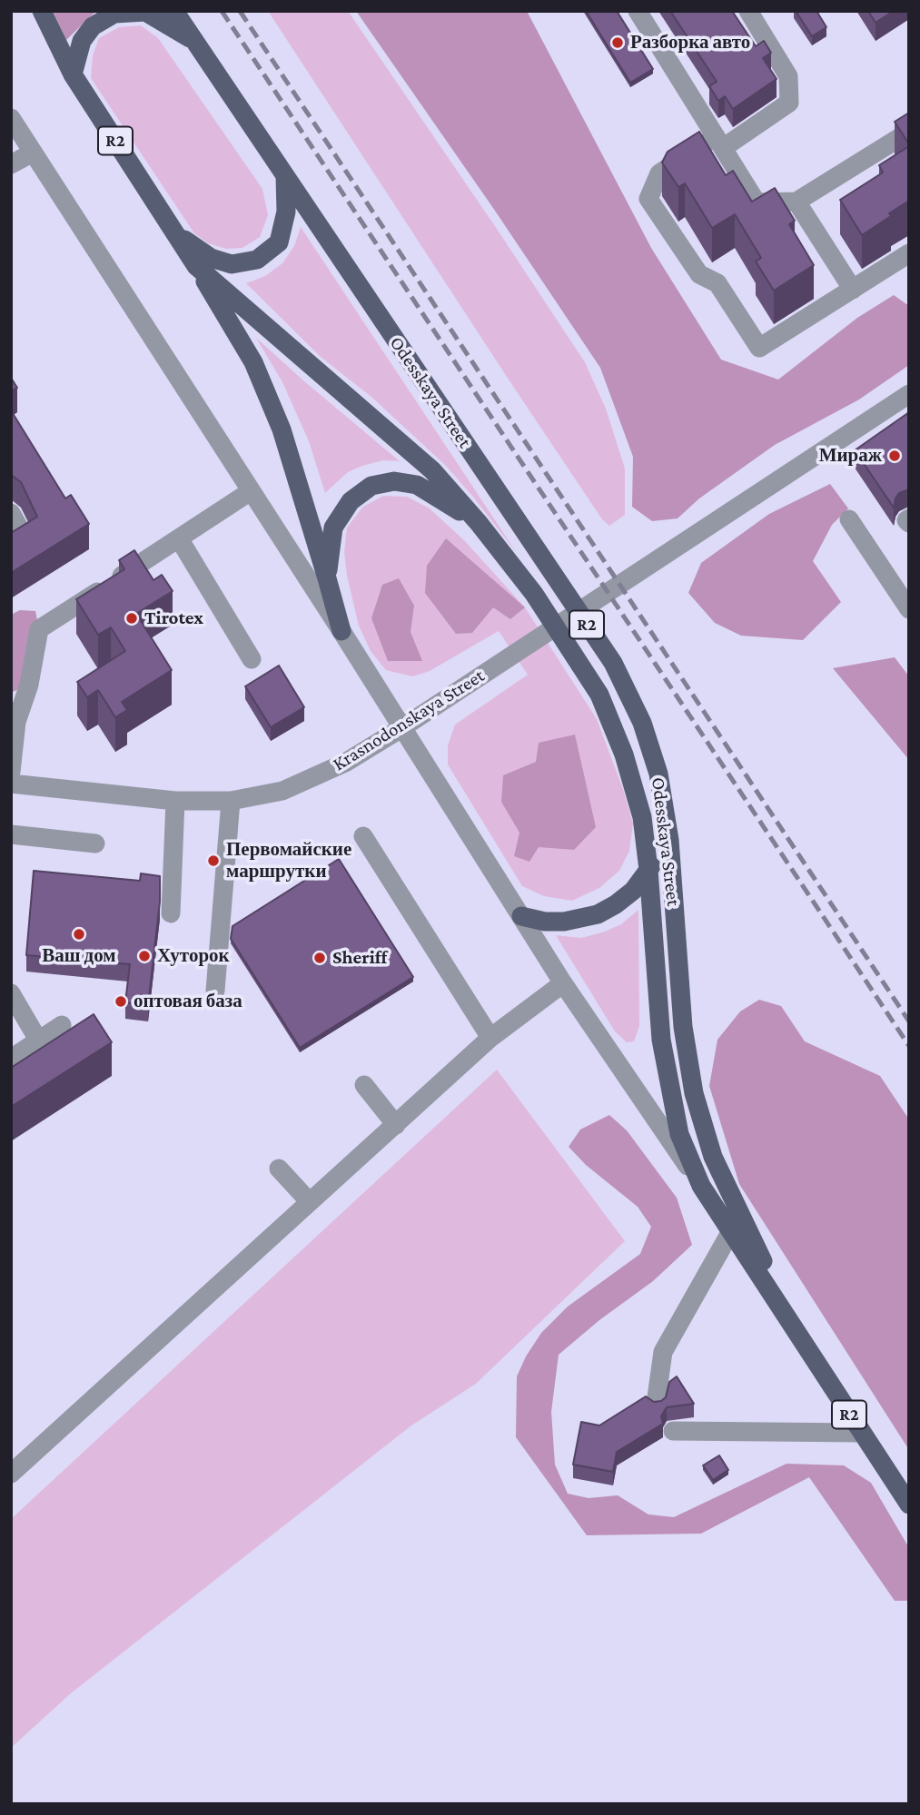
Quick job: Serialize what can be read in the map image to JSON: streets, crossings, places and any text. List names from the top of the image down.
{
  "streets": {
    "main road": ["R2", "Odesskaya Street"],
    "street": ["Krasnodonskaya Street"]
  },
  "crossings": [
    ["R2", "Odesskaya Street"],
    ["Odesskaya Street", "Krasnodonskaya Street"]
  ],
  "places": [
    "Разборка авто",
    "Мираж",
    "Tirotex",
    "Первомайские маршрутки",
    "Ваш дом",
    "Хуторок",
    "Sheriff",
    "оптовая база"
  ]
}
